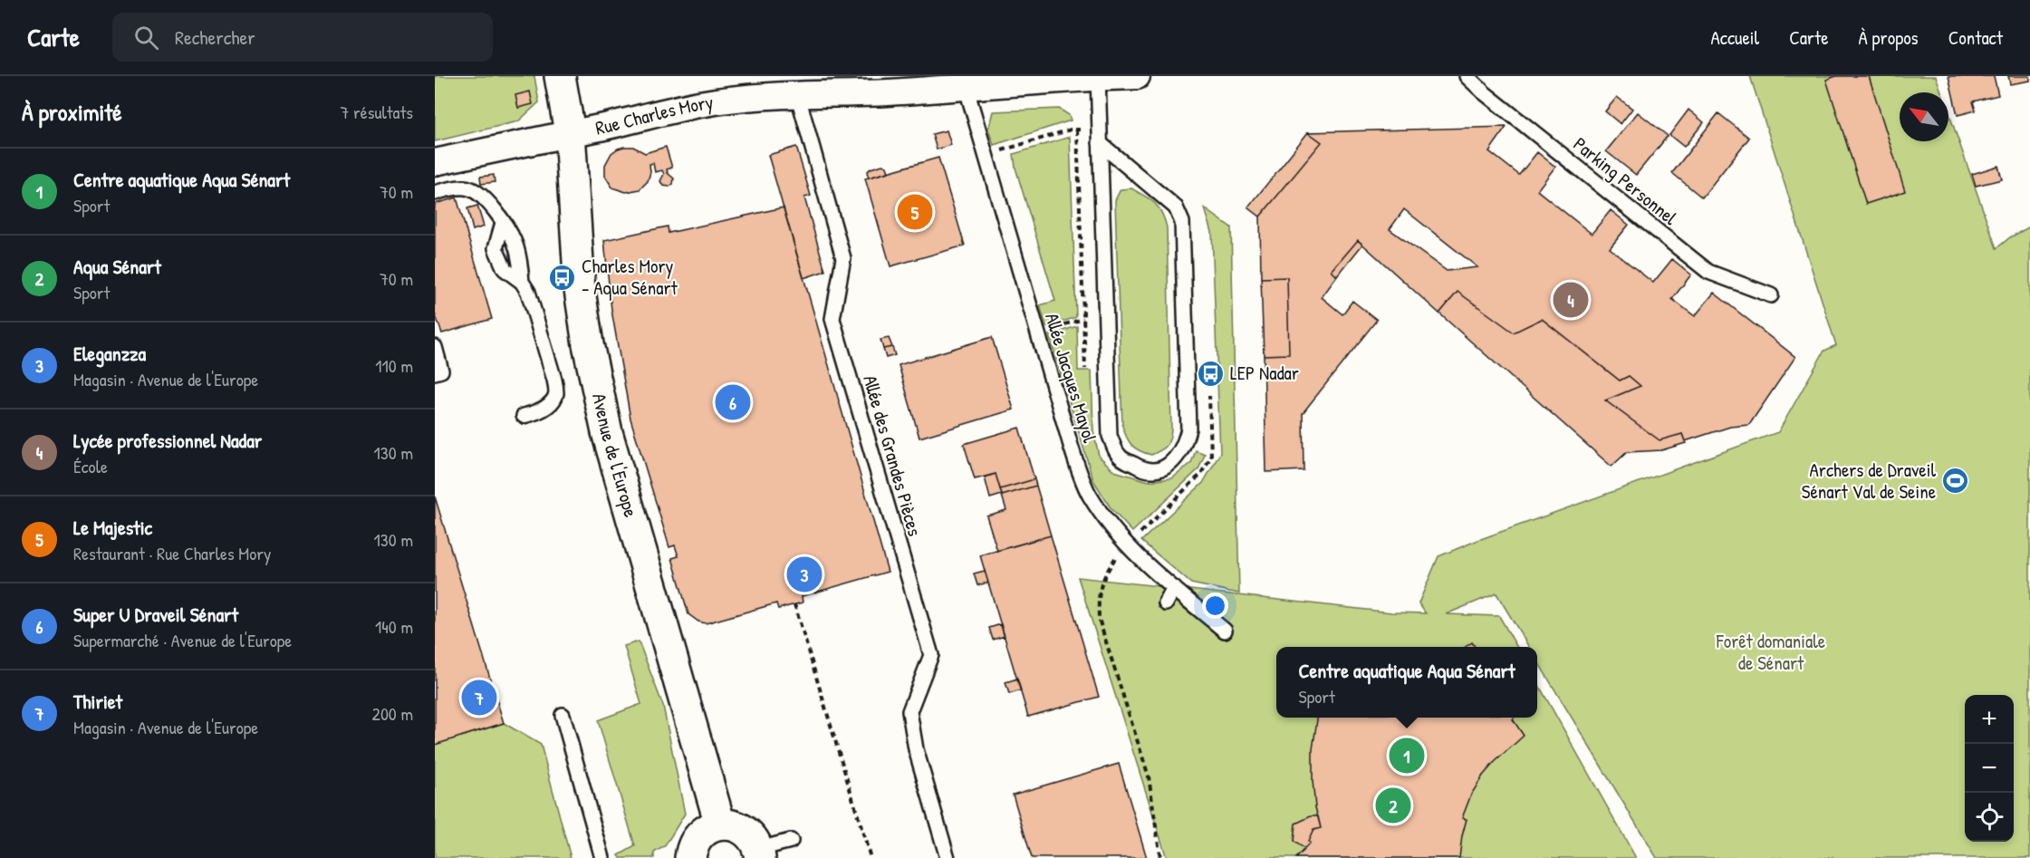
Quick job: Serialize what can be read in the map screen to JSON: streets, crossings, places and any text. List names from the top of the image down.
{
  "streets": {
    "main road": ["Avenue de l'Europe"],
    "street": ["Rue Charles Mory"],
    "lane": ["Parking Personnel", "Allée Jacques Mayol", "Allée des Grandes Pièces"]
  },
  "crossings": [
    ["Rue Charles Mory", "Allée Jacques Mayol"],
    ["Rue Charles Mory", "Avenue de l'Europe"],
    ["Rue Charles Mory", "Allée des Grandes Pièces"]
  ],
  "parks": ["Forêt domaniale de Sénart"],
  "places": {
    "bus stop": ["Charles Mory - Aqua Sénart", "LEP Nadar"],
    "sports": ["Archers de Draveil Sénart Val de Seine"]
  },
  "north": "top left",
  "page": {
    "header": "Carte",
    "search": "Rechercher",
    "nav": [
      "Accueil",
      "Carte",
      "À propos",
      "Contact"
    ],
    "heading": ["À proximité", "7 résultats"],
    "list": [
      {
        "mark": "1",
        "name": "Centre aquatique Aqua Sénart",
        "note": "Sport",
        "value": "70 m"
      },
      {
        "mark": "2",
        "name": "Aqua Sénart",
        "note": "Sport",
        "value": "70 m"
      },
      {
        "mark": "3",
        "name": "Eleganzza",
        "note": "Magasin · Avenue de l'Europe",
        "value": "110 m"
      },
      {
        "mark": "4",
        "name": "Lycée professionnel Nadar",
        "note": "École",
        "value": "130 m"
      },
      {
        "mark": "5",
        "name": "Le Majestic",
        "note": "Restaurant · Rue Charles Mory",
        "value": "130 m"
      },
      {
        "mark": "6",
        "name": "Super U Draveil Sénart",
        "note": "Supermarché · Avenue de l'Europe",
        "value": "140 m"
      },
      {
        "mark": "7",
        "name": "Thiriet",
        "note": "Magasin · Avenue de l'Europe",
        "value": "200 m"
      }
    ],
    "pins": [
      "5",
      "4",
      "6",
      "3",
      "7",
      "1",
      "2"
    ],
    "popup": ["Centre aquatique Aqua Sénart", "Sport"],
    "map_buttons": ["+", "−"]
  }
}
